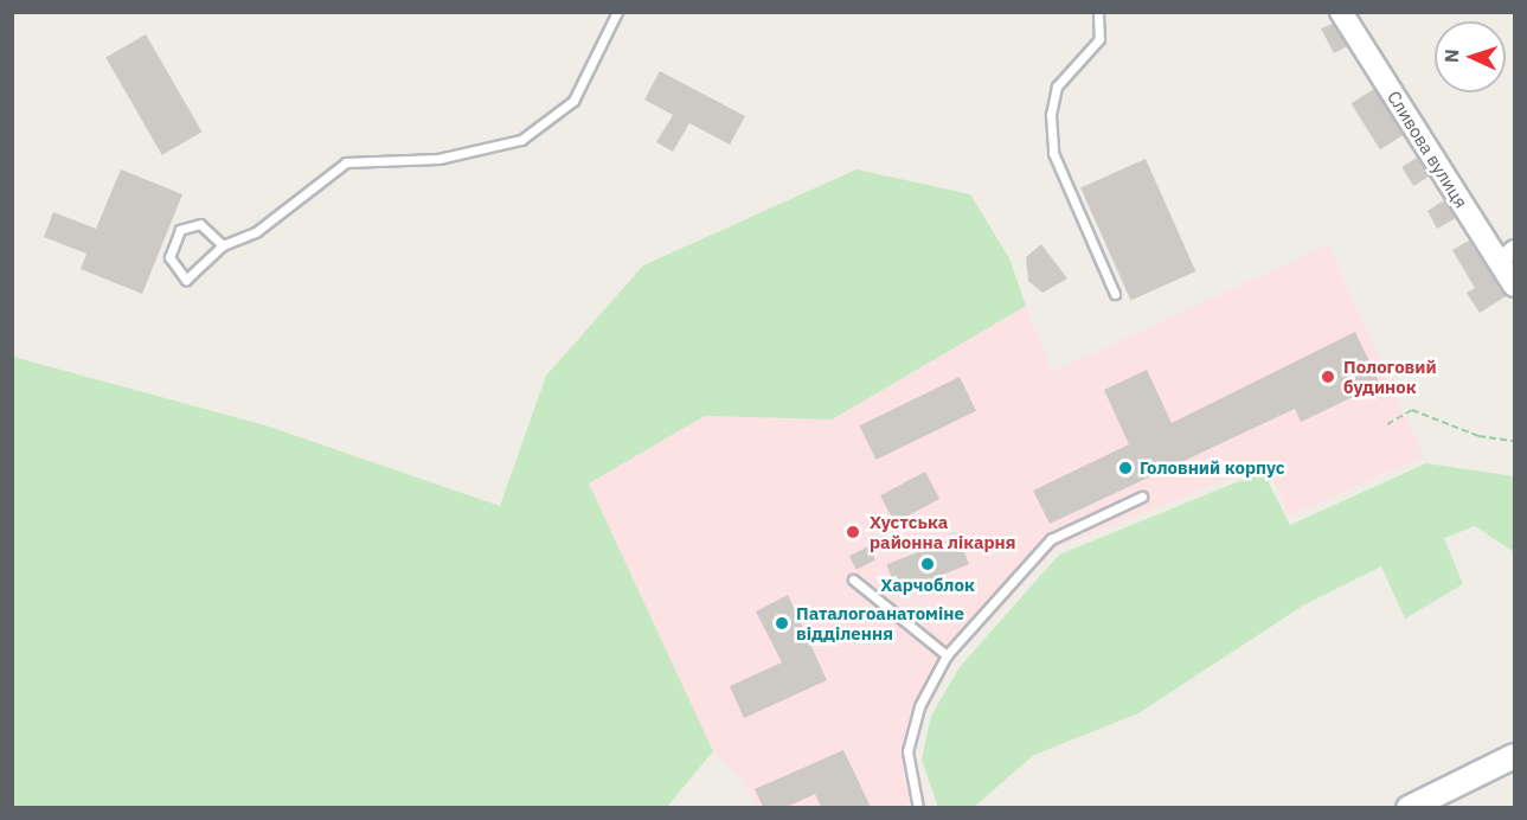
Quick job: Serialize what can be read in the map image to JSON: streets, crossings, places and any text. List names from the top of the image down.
{
  "streets": {
    "street": ["Сливова вулиця"]
  },
  "places": [
    "Пологовий будинок",
    "Головний корпус",
    "Хустська районна лікарня",
    "Харчоблок",
    "Паталогоанатоміне відділення"
  ],
  "north": "left"
}
